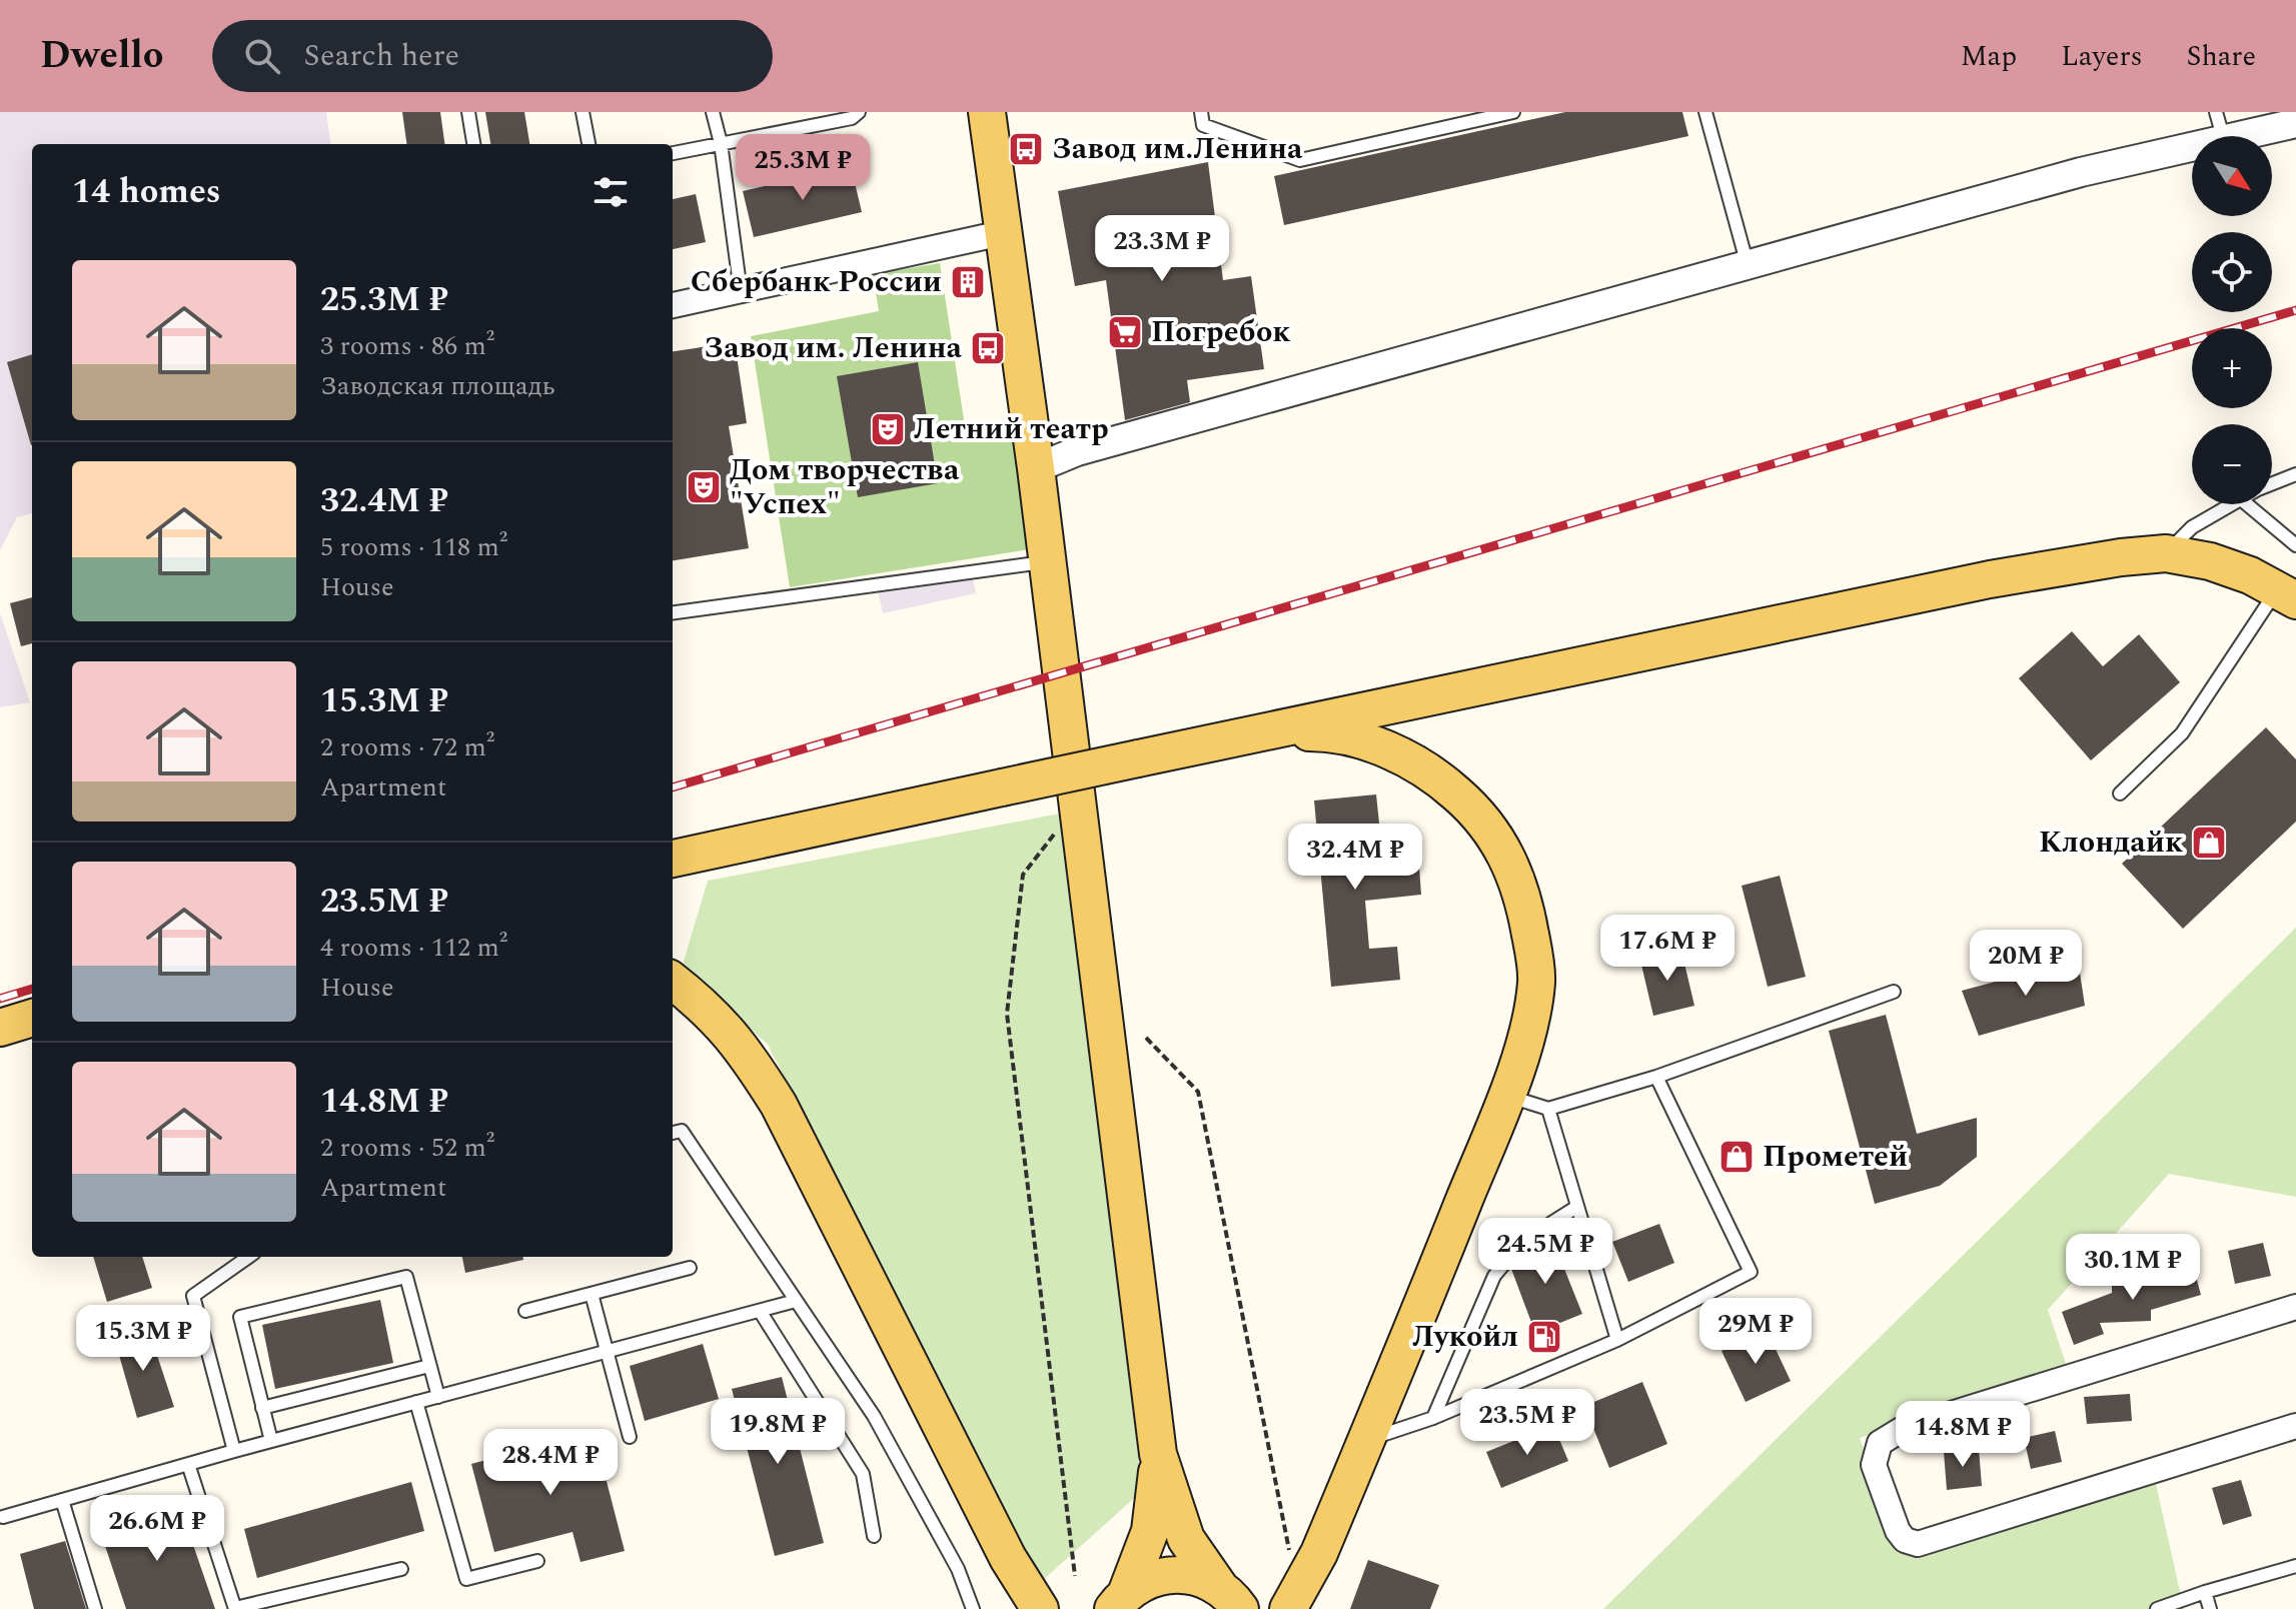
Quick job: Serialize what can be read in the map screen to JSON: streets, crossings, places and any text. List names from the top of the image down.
{
  "places": {
    "bus stop": ["Завод им.Ленина", "Завод им. Ленина"],
    "building": ["Сбербанк России"],
    "supermarket": ["Погребок"],
    "theatre": ["Летний театр", "Дом творчества \"Успех\""],
    "shop": ["Клондайк", "Прометей"],
    "fuel station": ["Лукойл"]
  },
  "north": "bottom right",
  "page": {
    "header": "Dwello",
    "search": "Search here",
    "nav": ["Map", "Layers", "Share"],
    "price": [
      "25.3M ₽",
      "23.3M ₽",
      "32.4M ₽",
      "17.6M ₽",
      "20M ₽",
      "24.5M ₽",
      "30.1M ₽",
      "29M ₽",
      "15.3M ₽",
      "23.5M ₽",
      "19.8M ₽",
      "14.8M ₽",
      "28.4M ₽",
      "26.6M ₽"
    ],
    "map_buttons": ["+", "−"],
    "heading": "14 homes",
    "list": [
      {
        "name": "25.3M ₽",
        "note": "3 rooms · 86 m² · Заводская площадь"
      },
      {
        "name": "32.4M ₽",
        "note": "5 rooms · 118 m² · House"
      },
      {
        "name": "15.3M ₽",
        "note": "2 rooms · 72 m² · Apartment"
      },
      {
        "name": "23.5M ₽",
        "note": "4 rooms · 112 m² · House"
      },
      {
        "name": "14.8M ₽",
        "note": "2 rooms · 52 m² · Apartment"
      }
    ]
  }
}
